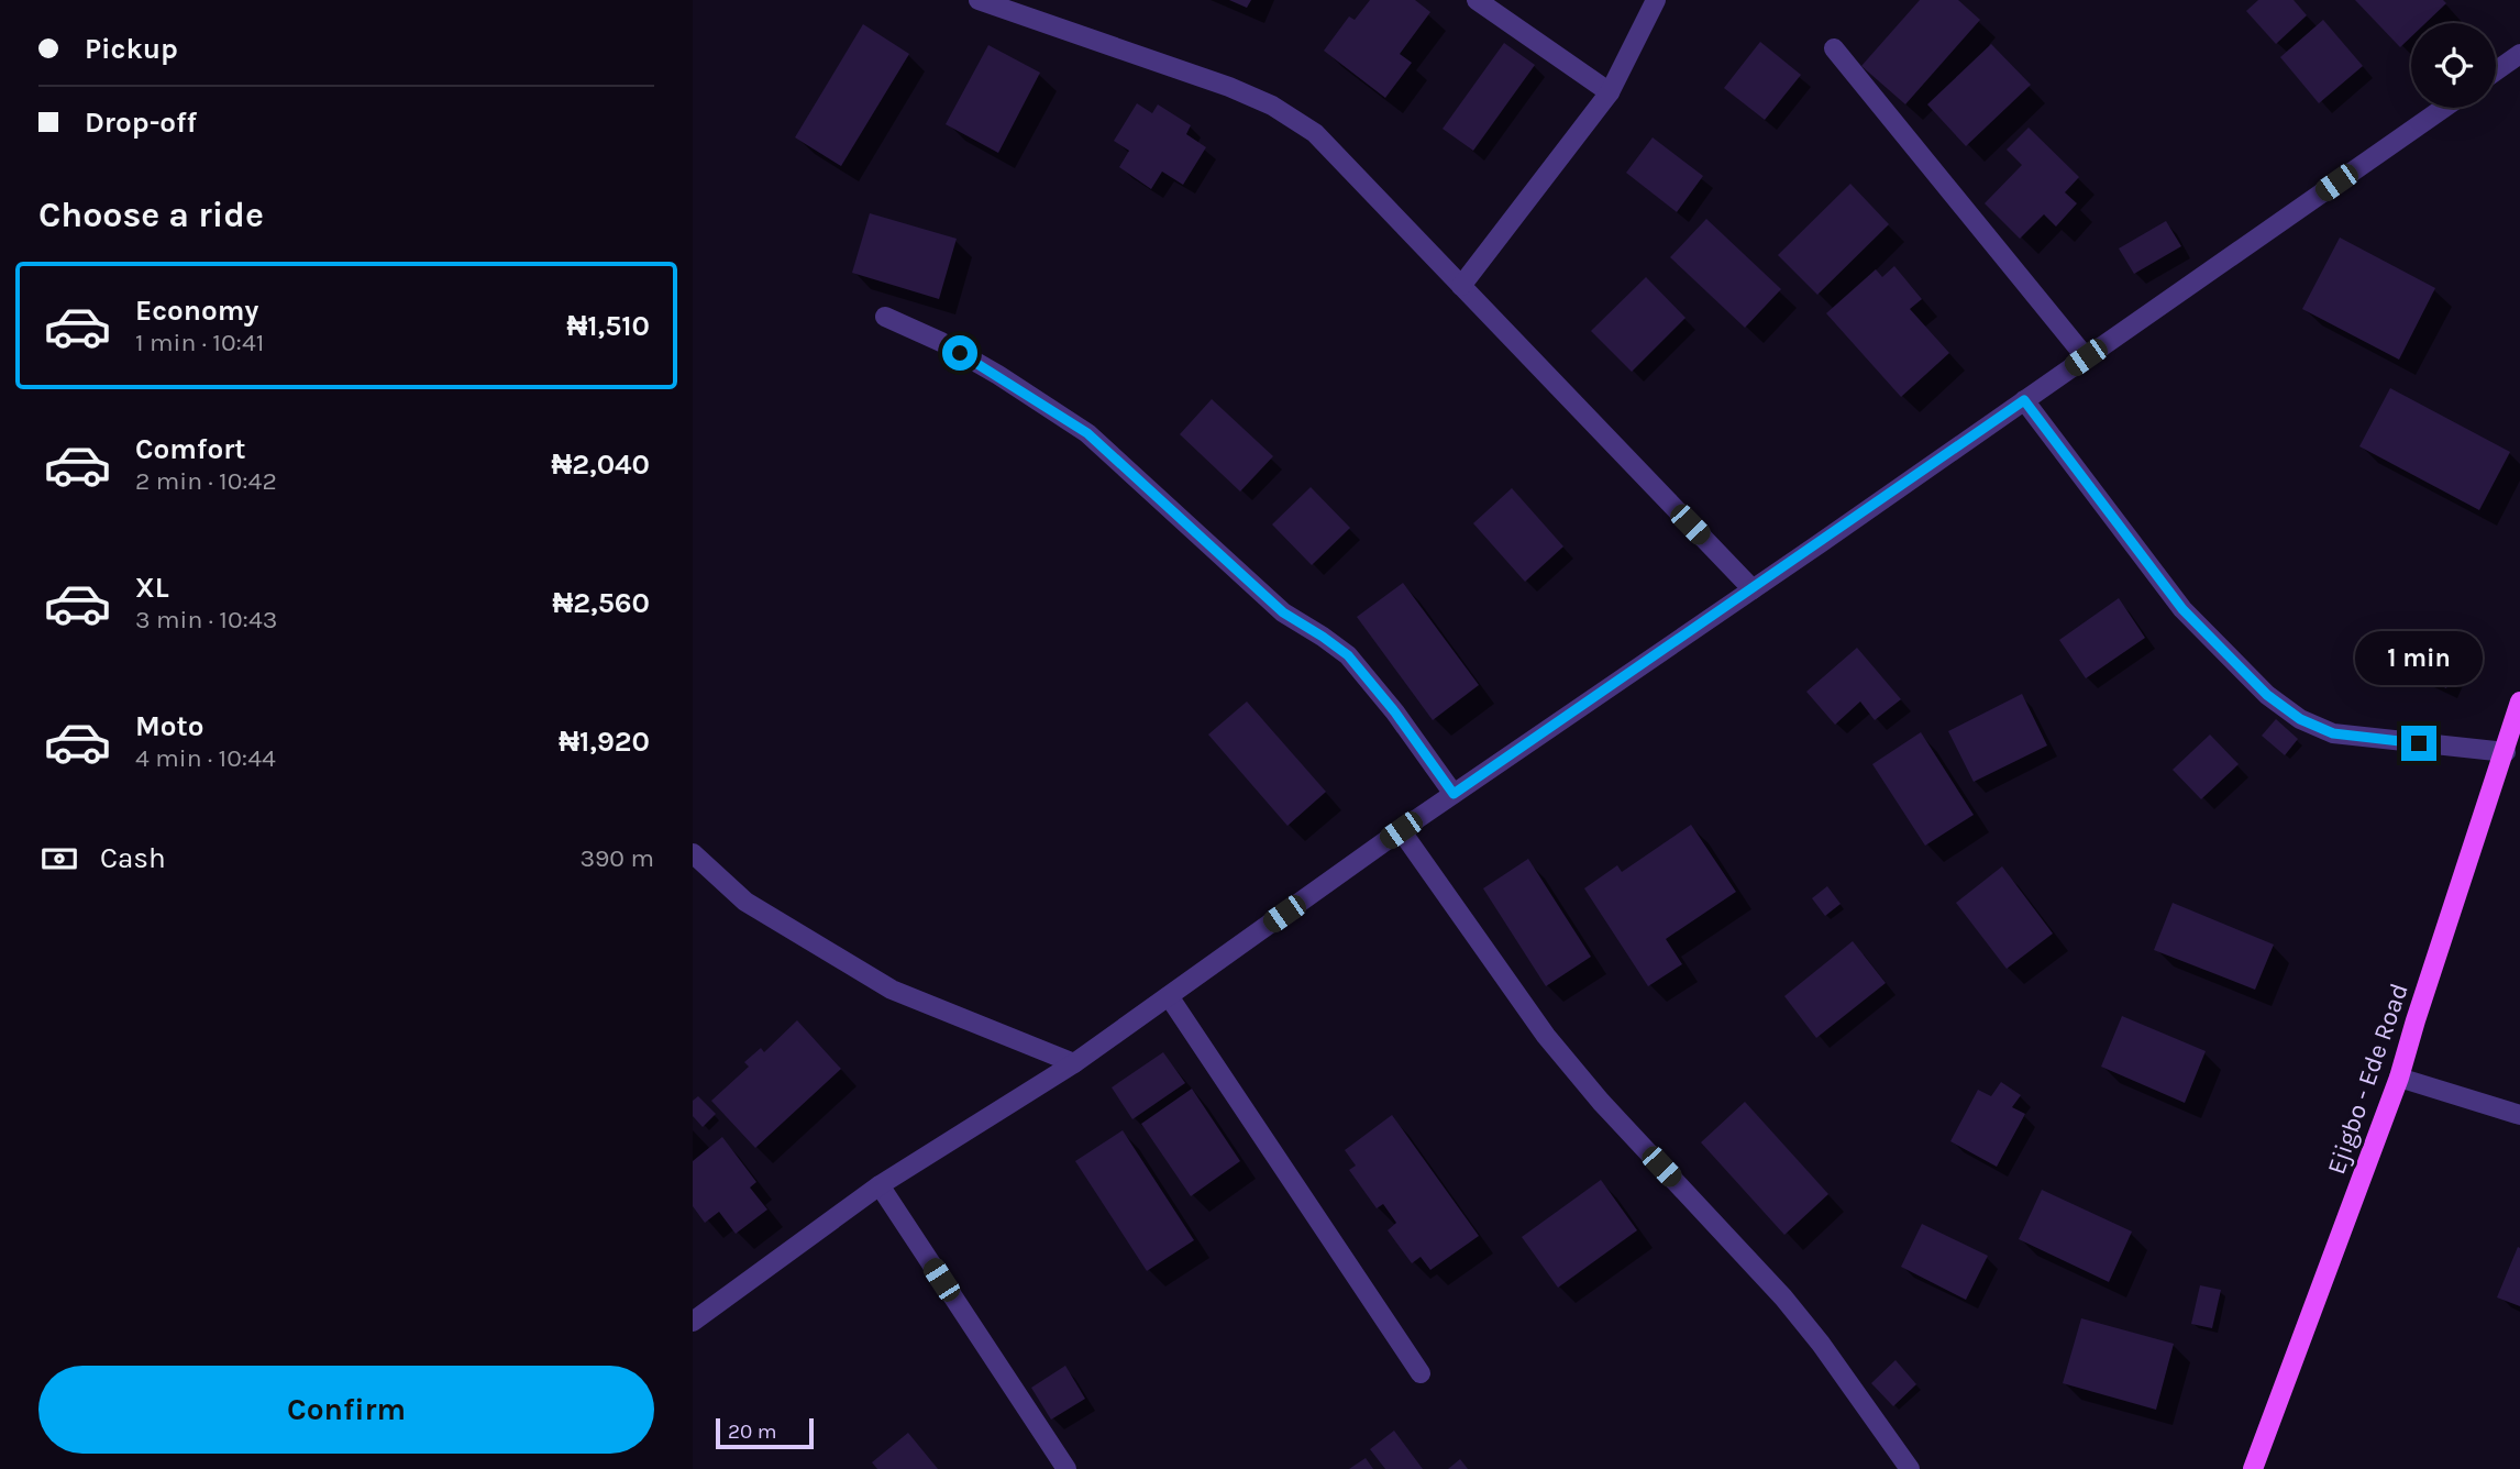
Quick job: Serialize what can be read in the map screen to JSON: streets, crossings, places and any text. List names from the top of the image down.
{
  "streets": {
    "main road": ["Ejigbo - Ede Road"]
  },
  "scale_bar": "20 m",
  "page": {
    "banner": ["Pickup", "Drop-off"],
    "heading": "Choose a ride",
    "list": [
      {
        "name": "Economy",
        "note": "1 min · 10:41",
        "value": "₦1,510"
      },
      {
        "name": "Comfort",
        "note": "2 min · 10:42",
        "value": "₦2,040"
      },
      {
        "name": "XL",
        "note": "3 min · 10:43",
        "value": "₦2,560"
      },
      {
        "name": "Moto",
        "note": "4 min · 10:44",
        "value": "₦1,920"
      }
    ],
    "bubble": "1 min",
    "pay": ["Cash", "390 m"],
    "buttons": "Confirm",
    "scale": "20 m"
  }
}
